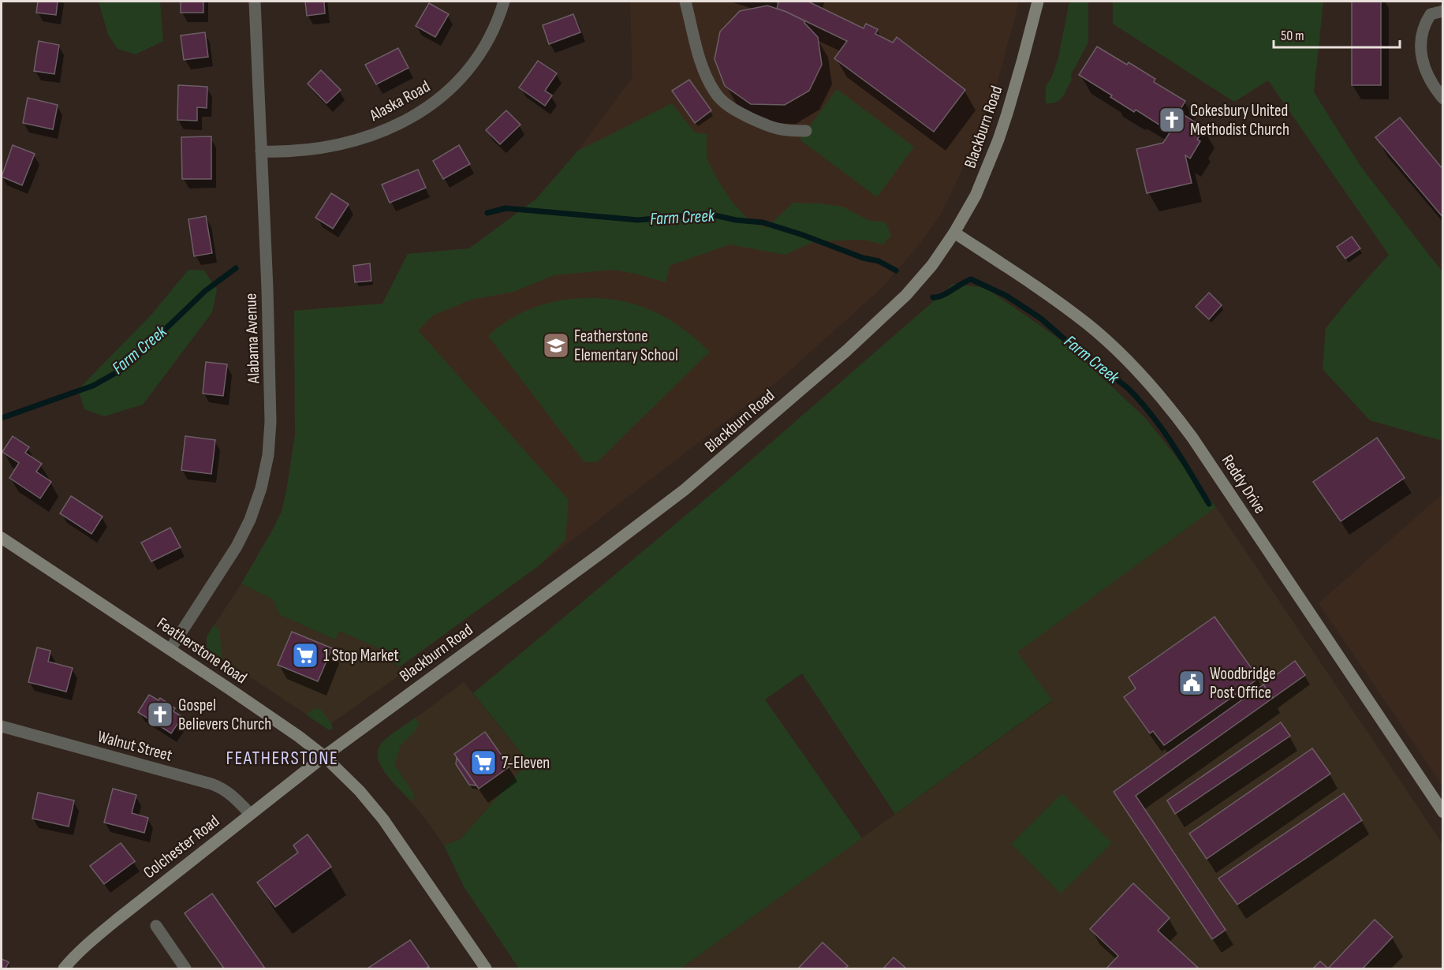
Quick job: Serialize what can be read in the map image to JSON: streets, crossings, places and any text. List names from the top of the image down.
{
  "streets": {
    "street": [
      "Alaska Road",
      "Blackburn Road",
      "Alabama Avenue",
      "Reddy Drive",
      "Featherstone Road",
      "Walnut Street",
      "Colchester Road"
    ]
  },
  "crossings": [
    ["Alaska Road", "Alabama Avenue"],
    ["Blackburn Road", "Reddy Drive"],
    ["Blackburn Road", "Featherstone Road"],
    ["Blackburn Road", "Colchester Road"],
    ["Alabama Avenue", "Featherstone Road"],
    ["Featherstone Road", "Colchester Road"],
    ["Walnut Street", "Colchester Road"]
  ],
  "districts": ["FEATHERSTONE"],
  "water": ["Farm Creek"],
  "places": {
    "church": ["Cokesbury United Methodist Church", "Gospel Believers Church"],
    "school or university": ["Featherstone Elementary School"],
    "supermarket": ["1 Stop Market", "7-Eleven"],
    "public building": ["Woodbridge Post Office"]
  },
  "scale_bar": "50 m"
}
